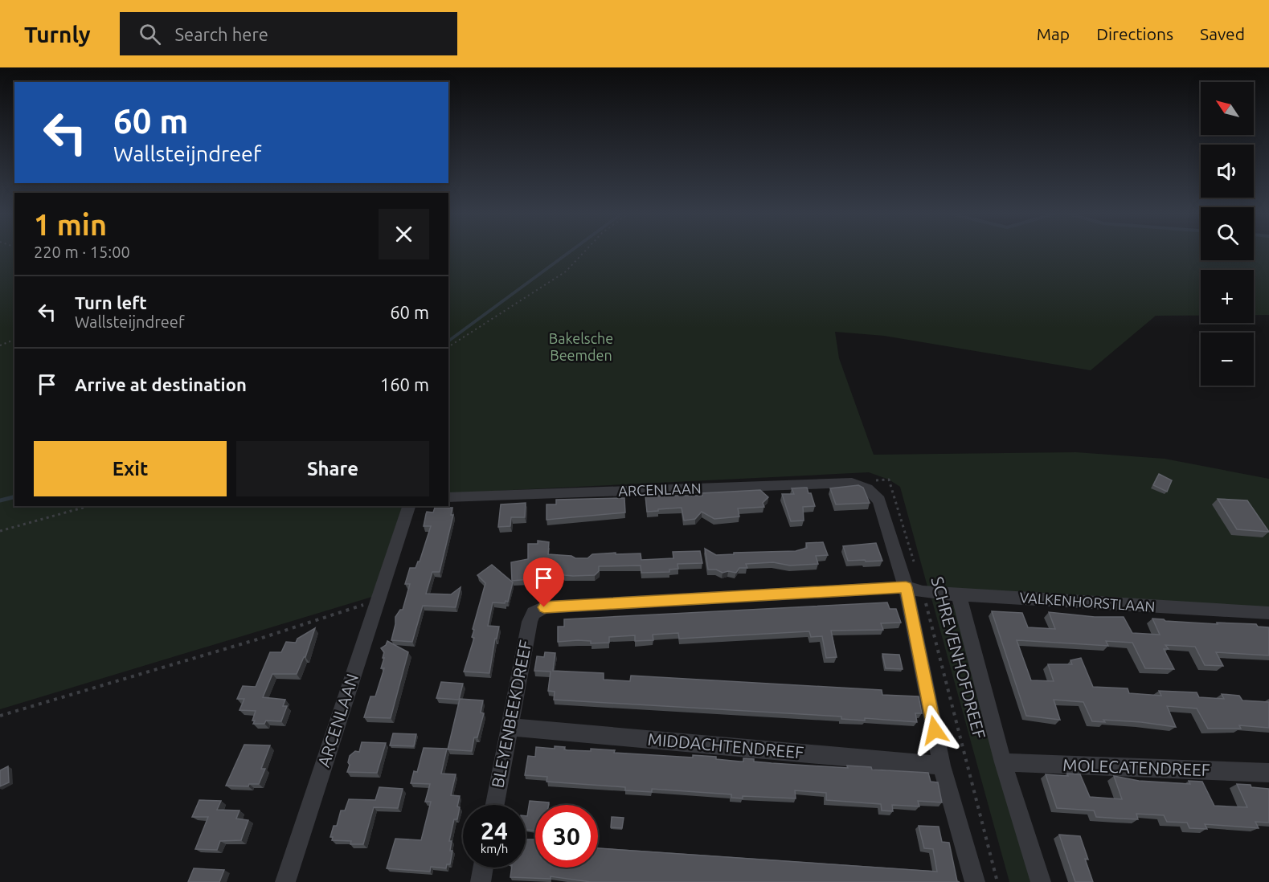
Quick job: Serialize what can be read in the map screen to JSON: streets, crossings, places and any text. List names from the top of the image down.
{
  "streets": {
    "street": [
      "ARCENLAAN",
      "VALKENHORSTLAAN",
      "BLEYENBEEKDREEF",
      "MIDDACHTENDREEF",
      "MOLECATENDREEF"
    ],
    "path": ["SCHREVENHOFDREEF"]
  },
  "crossings": [
    ["ARCENLAAN", "VALKENHORSTLAAN"],
    ["ARCENLAAN", "SCHREVENHOFDREEF"],
    ["VALKENHORSTLAAN", "SCHREVENHOFDREEF"],
    ["VALKENHORSTLAAN", "BLEYENBEEKDREEF"],
    ["BLEYENBEEKDREEF", "MIDDACHTENDREEF"]
  ],
  "parks": ["Bakelsche Beemden"],
  "north": "top left",
  "page": {
    "header": "Turnly",
    "search": "Search here",
    "nav": ["Map", "Directions", "Saved"],
    "map_buttons": ["+", "−"],
    "turn": ["60 m", "Wallsteijndreef"],
    "heading": ["1 min", "220 m · 15:00"],
    "list": [
      {
        "name": "Turn left",
        "note": "Wallsteijndreef",
        "value": "60 m"
      },
      {
        "name": "Arrive at destination",
        "value": "160 m"
      }
    ],
    "buttons": ["Exit", "Share"],
    "speed": "24 km/h",
    "limit": "30"
  }
}
